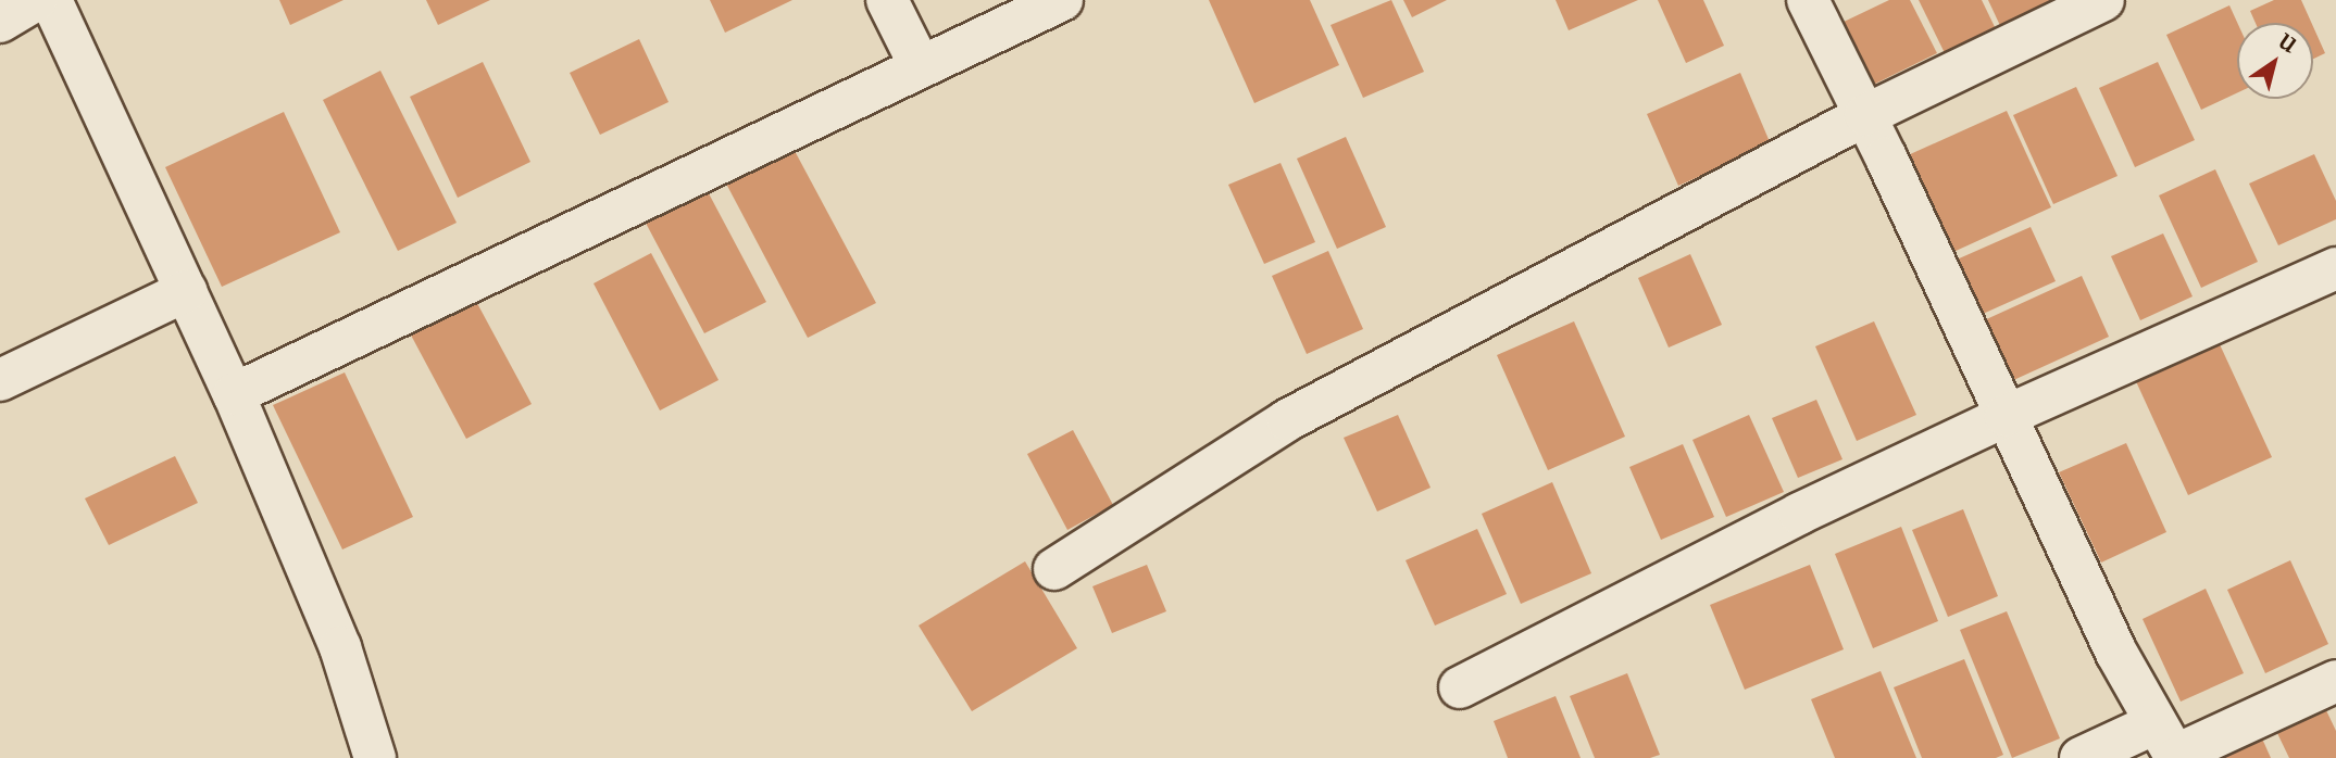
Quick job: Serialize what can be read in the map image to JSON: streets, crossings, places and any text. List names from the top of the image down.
{
  "north": "top right"
}
